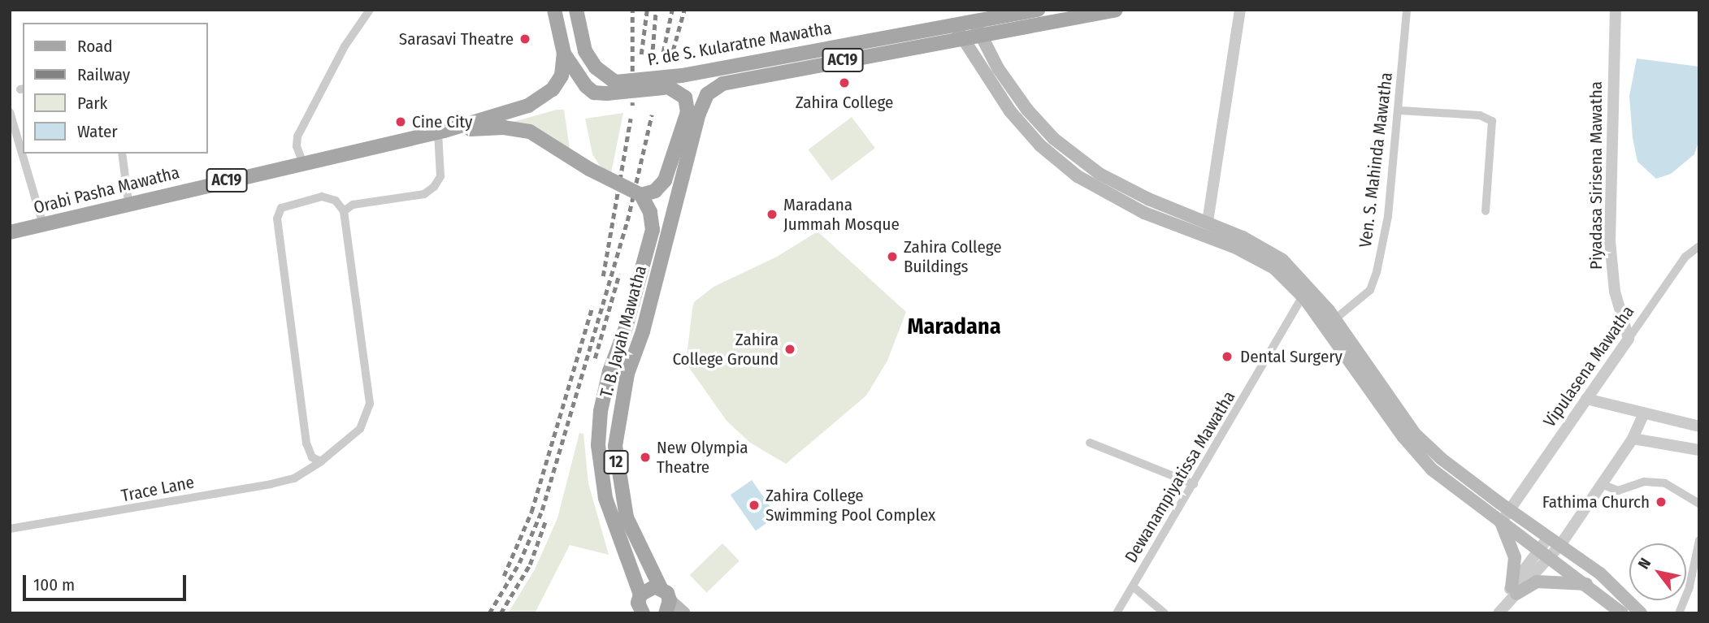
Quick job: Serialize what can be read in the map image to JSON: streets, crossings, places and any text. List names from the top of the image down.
{
  "streets": {
    "main road": [
      "P. de S. Kularatne Mawatha",
      "AC19",
      "Orabi Pasha Mawatha",
      "T. B. Jayah Mawatha",
      "12"
    ],
    "street": [
      "Ven. S. Mahinda Mawatha",
      "Piyadasa Sirisena Mawatha",
      "Vipulasena Mawatha",
      "Dewanampiyatissa Mawatha",
      "Trace Lane"
    ]
  },
  "crossings": [
    ["P. de S. Kularatne Mawatha", "T. B. Jayah Mawatha"],
    ["Piyadasa Sirisena Mawatha", "Vipulasena Mawatha"]
  ],
  "districts": ["Maradana"],
  "places": [
    "Sarasavi Theatre",
    "Zahira College",
    "Cine City",
    "Maradana Jummah Mosque",
    "Zahira College Buildings",
    "Zahira College Ground",
    "Dental Surgery",
    "New Olympia Theatre",
    "Fathima Church",
    "Zahira College Swimming Pool Complex"
  ],
  "legend": [
    "Road",
    "Railway",
    "Park",
    "Water"
  ],
  "scale_bar": "100 m",
  "north": "top left"
}
